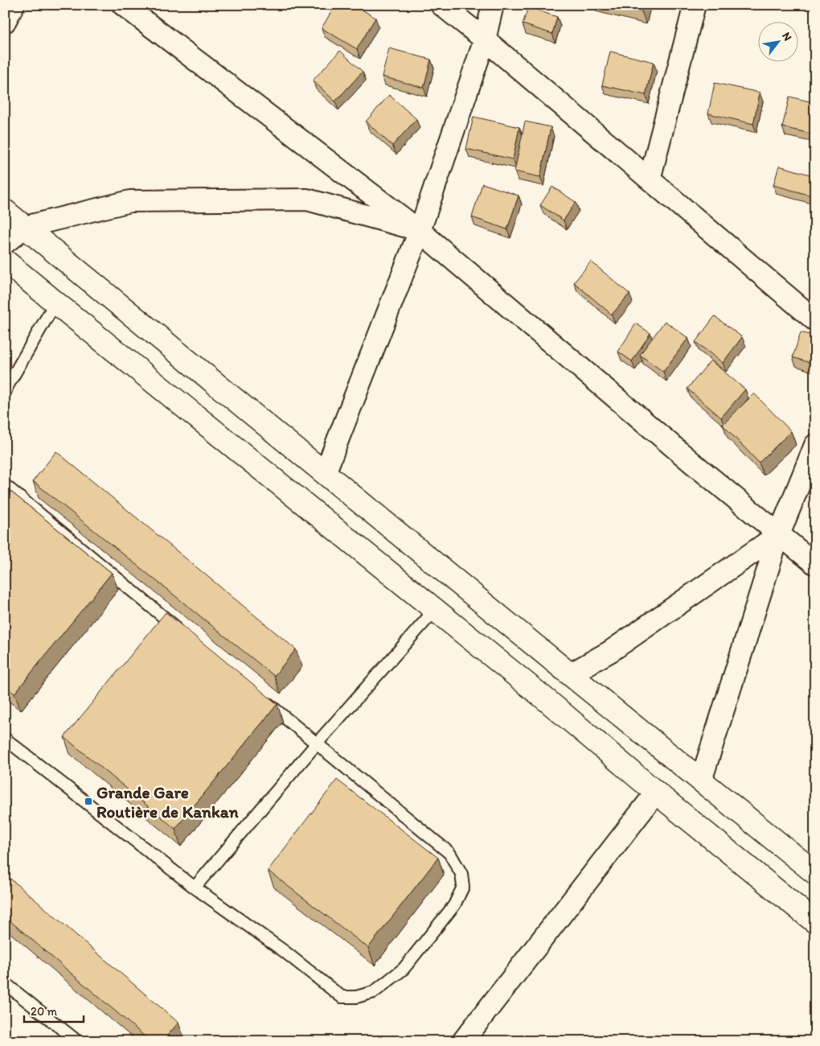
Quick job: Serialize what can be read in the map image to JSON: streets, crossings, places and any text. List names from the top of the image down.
{
  "places": {
    "transit": ["Grande Gare Routière de Kankan"]
  },
  "scale_bar": "20 m",
  "north": "top right"
}
